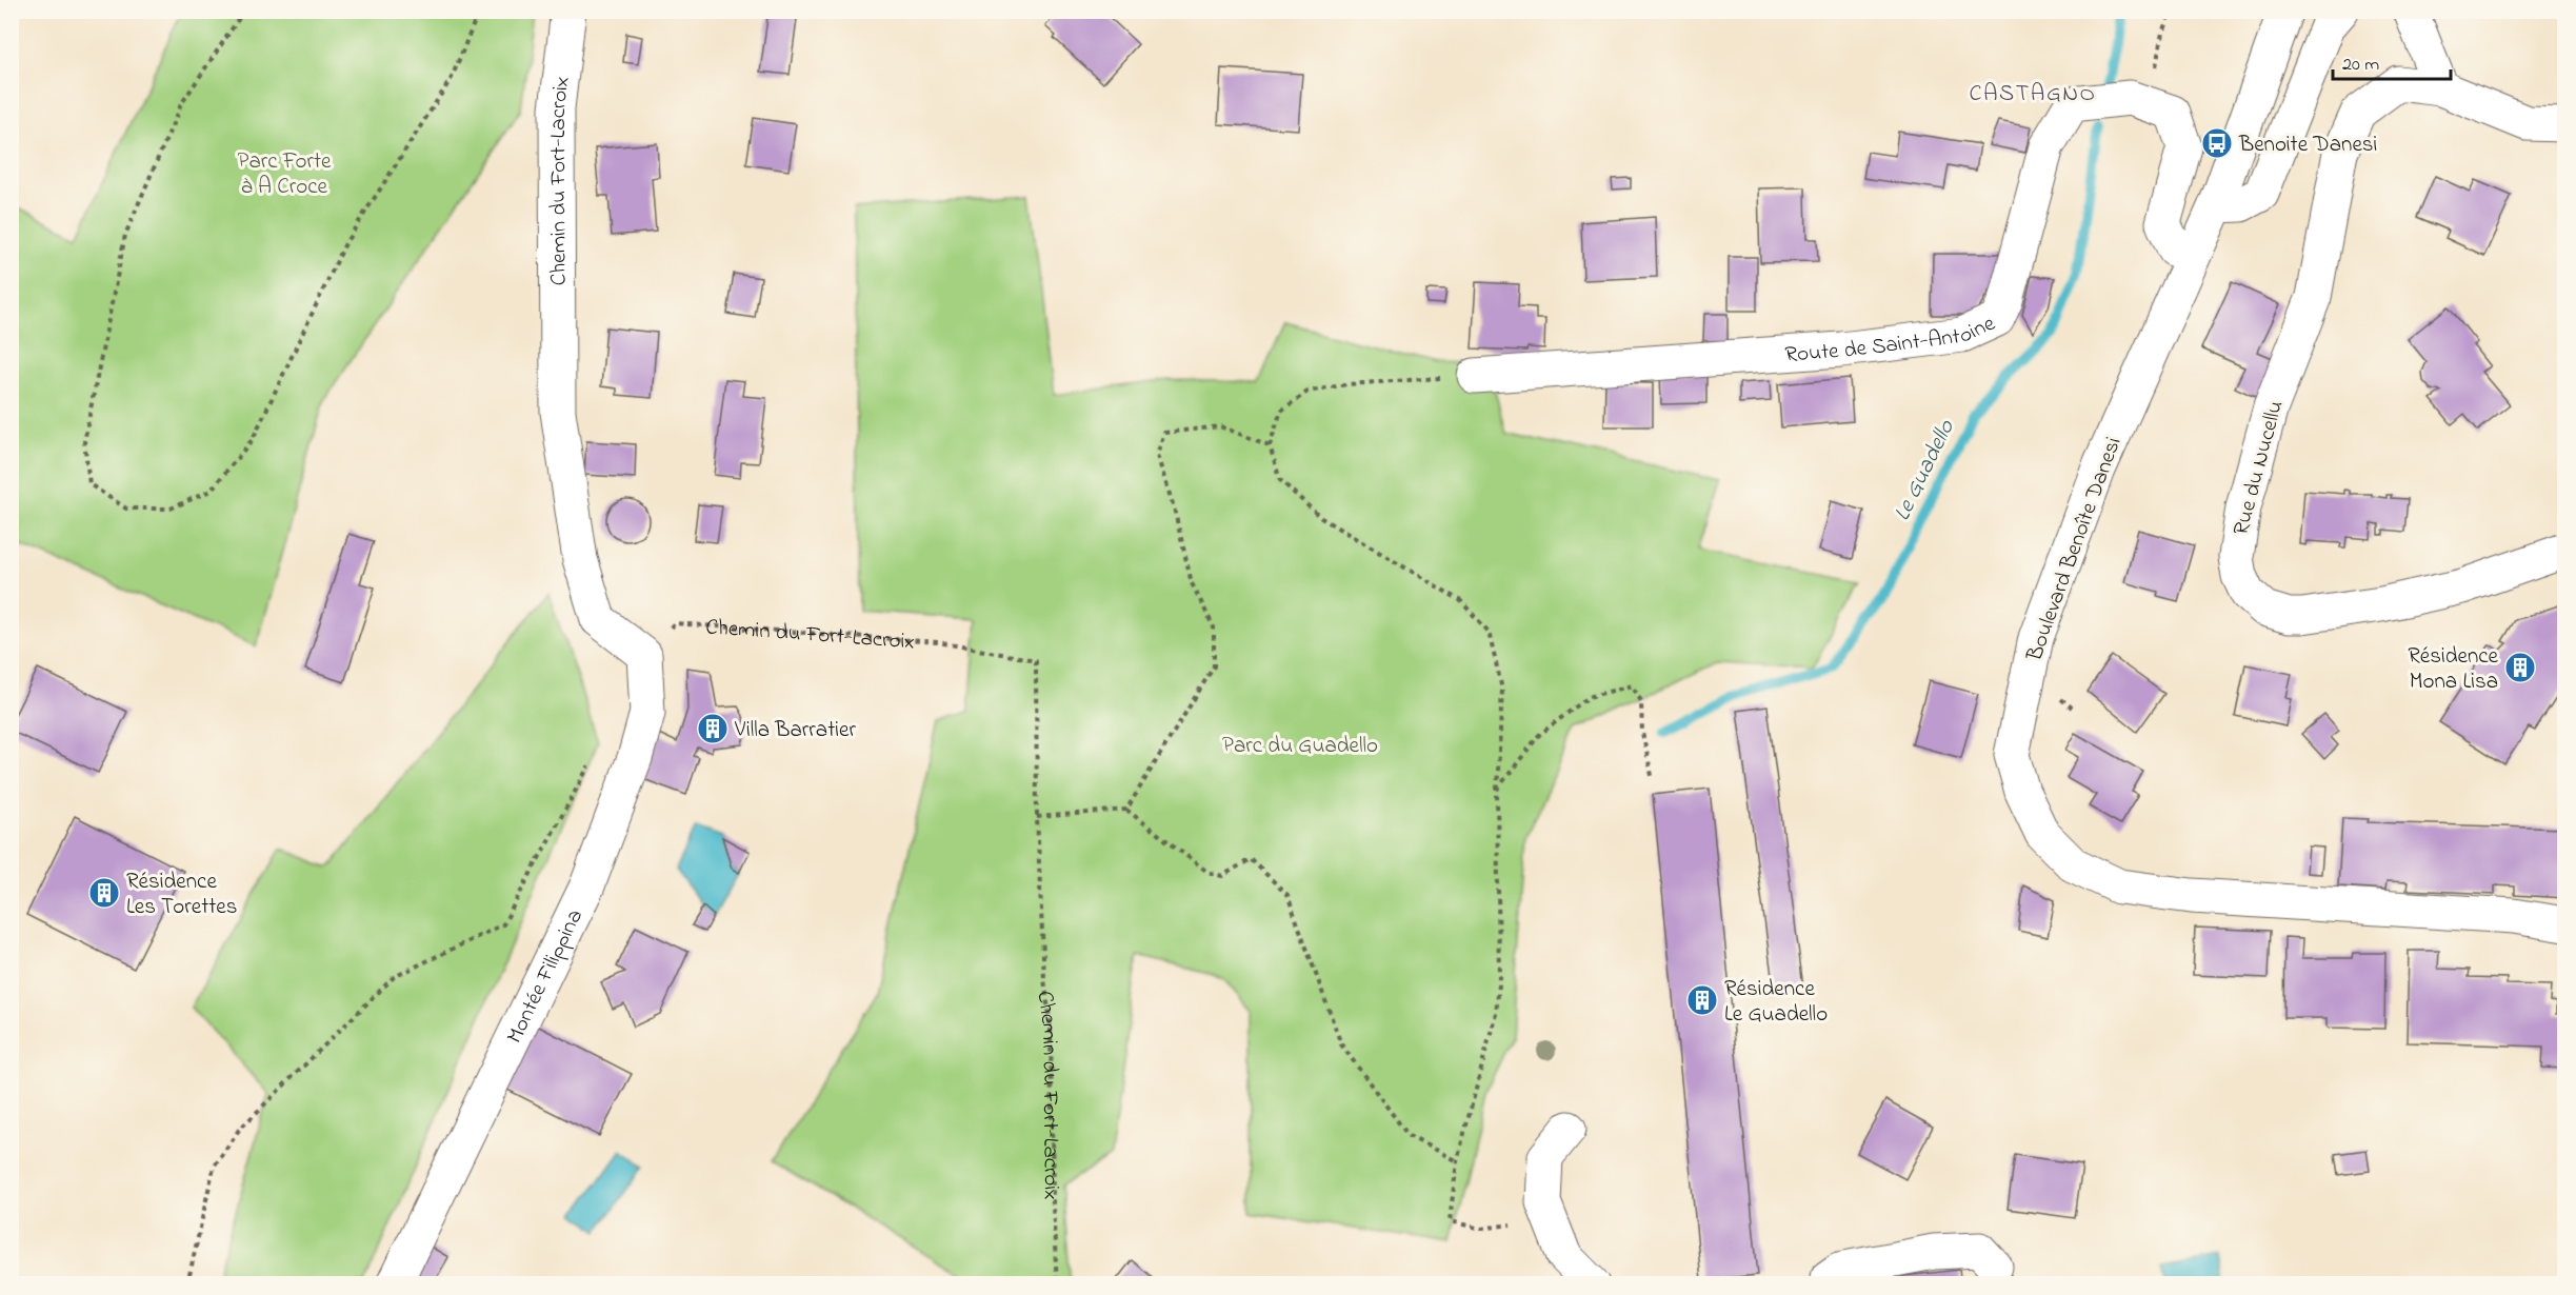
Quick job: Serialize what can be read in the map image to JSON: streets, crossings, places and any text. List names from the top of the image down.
{
  "streets": {
    "street": [
      "Chemin du Fort-Lacroix",
      "Route de Saint-Antoine",
      "Rue du Nucellu",
      "Boulevard Benoîte Danesi",
      "Montée Filippina"
    ]
  },
  "crossings": [
    ["Chemin du Fort-Lacroix", "Montée Filippina"],
    ["Route de Saint-Antoine", "Boulevard Benoîte Danesi"]
  ],
  "districts": ["CASTAGNO"],
  "water": ["Le Guadello"],
  "parks": ["Parc Forte à A Croce", "Parc du Guadello"],
  "places": {
    "bus stop": ["Benoite Danesi"],
    "building": [
      "Résidence Mona Lisa",
      "Villa Barratier",
      "Résidence Les Torettes",
      "Résidence Le Guadello"
    ]
  },
  "scale_bar": "20 m"
}
